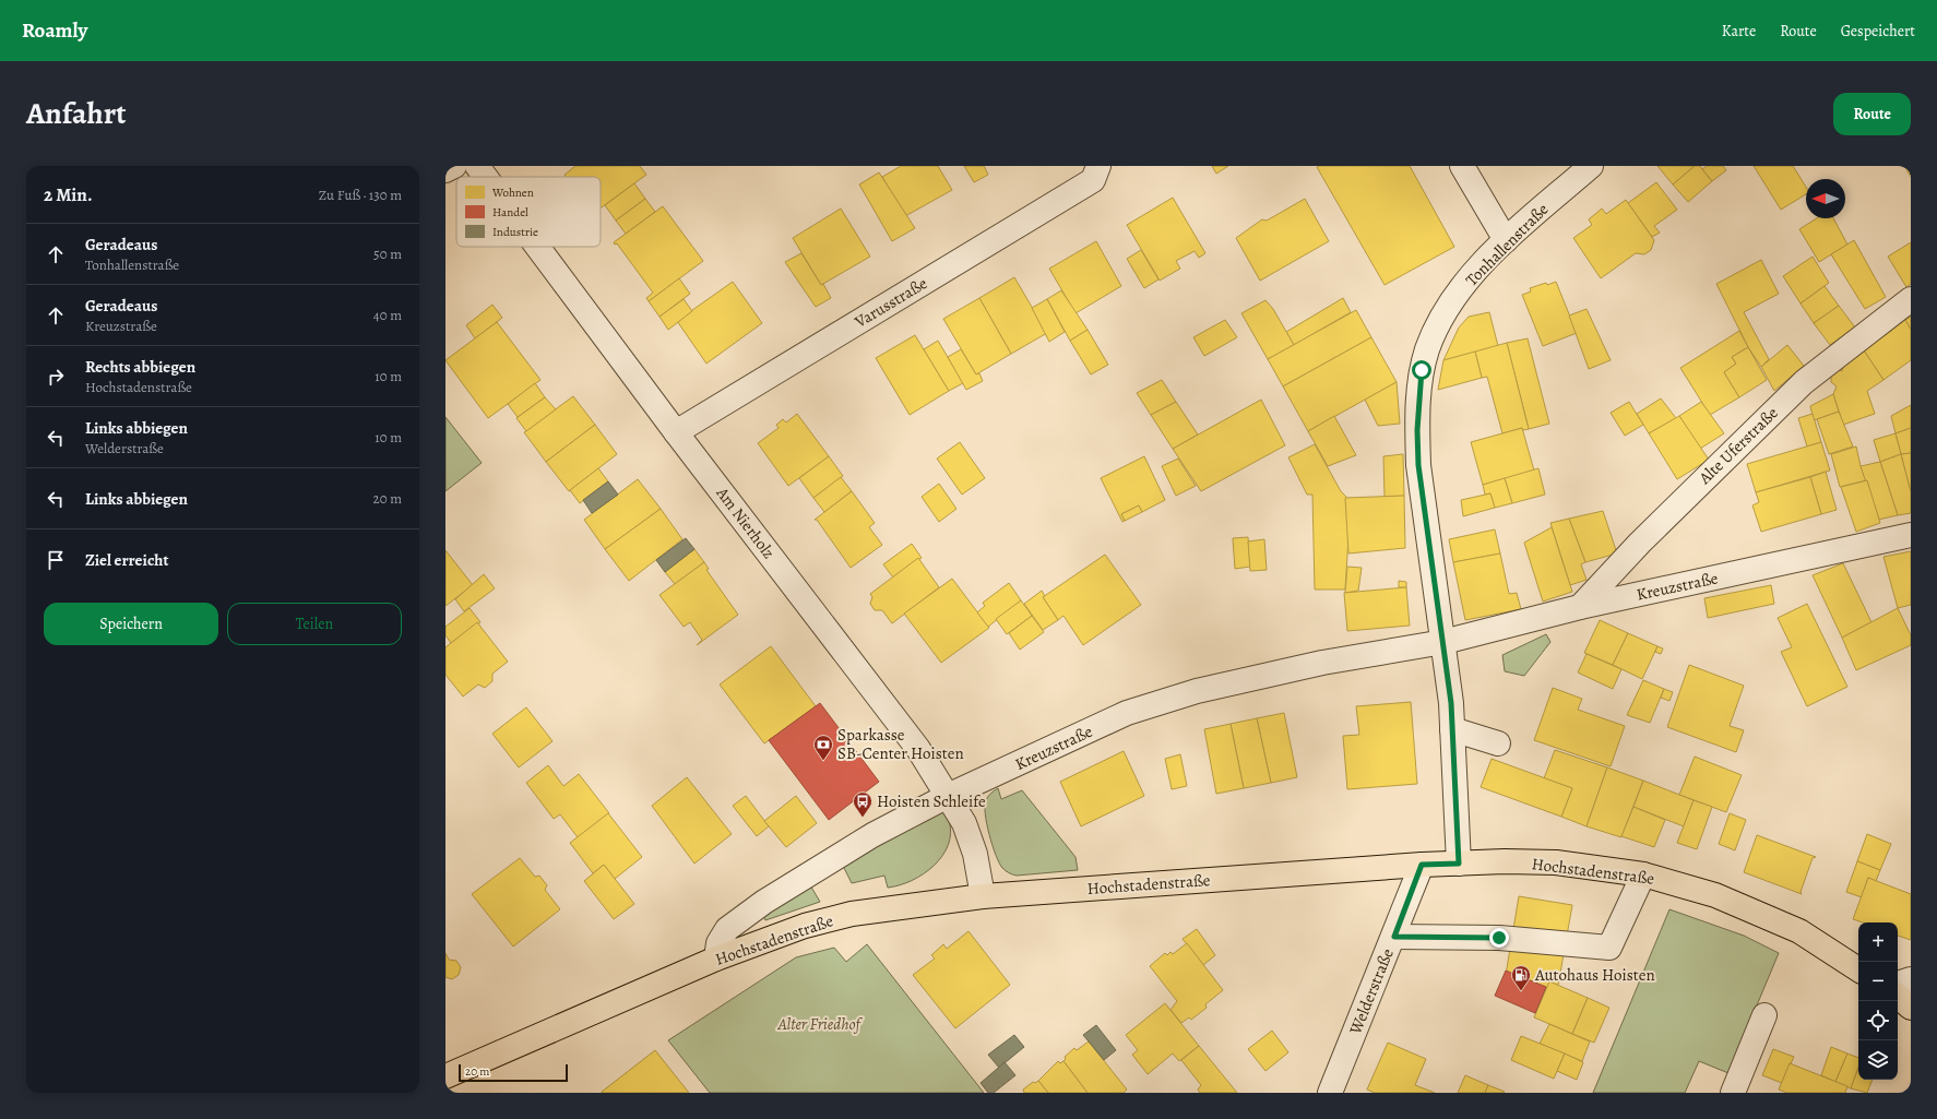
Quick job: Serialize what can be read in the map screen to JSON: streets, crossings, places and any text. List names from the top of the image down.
{
  "streets": {
    "main road": ["Hochstadenstraße"],
    "street": [
      "Tonhallenstraße",
      "Varusstraße",
      "Alte Uferstraße",
      "Am Nierholz",
      "Kreuzstraße",
      "Welderstraße"
    ]
  },
  "crossings": [
    ["Tonhallenstraße", "Kreuzstraße"],
    ["Varusstraße", "Am Nierholz"],
    ["Alte Uferstraße", "Kreuzstraße"],
    ["Am Nierholz", "Kreuzstraße"],
    ["Am Nierholz", "Hochstadenstraße"],
    ["Kreuzstraße", "Hochstadenstraße"],
    ["Hochstadenstraße", "Welderstraße"]
  ],
  "parks": ["Alter Friedhof"],
  "places": {
    "bank": ["Sparkasse SB-Center Hoisten"],
    "bus stop": ["Hoisten Schleife"],
    "fuel station": ["Autohaus Hoisten"]
  },
  "legend": ["Wohnen", "Handel", "Industrie"],
  "scale_bar": "20 m",
  "north": "left",
  "page": {
    "header": "Roamly",
    "nav": ["Karte", "Route", "Gespeichert"],
    "title": "Anfahrt",
    "buttons": [
      "Route",
      ["Speichern", "Teilen"]
    ],
    "heading": ["2 Min.", "Zu Fuß · 130 m"],
    "list": [
      ["Geradeaus", "Tonhallenstraße", "50 m"],
      ["Geradeaus", "Kreuzstraße", "40 m"],
      ["Rechts abbiegen", "Hochstadenstraße", "10 m"],
      ["Links abbiegen", "Welderstraße", "10 m"],
      ["Links abbiegen", "20 m"],
      "Ziel erreicht"
    ],
    "map_buttons": ["+", "−"],
    "scale": "20 m"
  }
}
